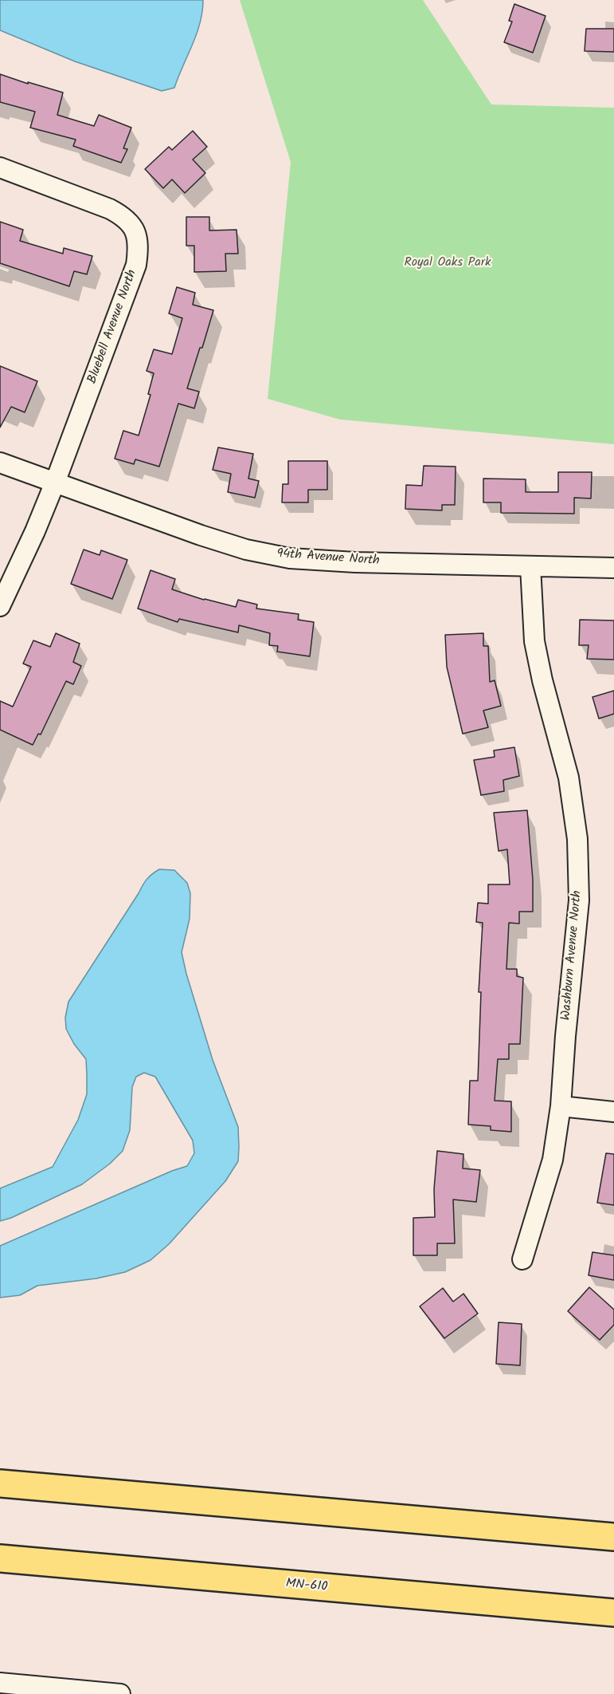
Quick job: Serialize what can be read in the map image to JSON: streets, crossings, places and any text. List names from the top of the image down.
{
  "streets": {
    "highway": ["MN-610"],
    "street": ["Bluebell Avenue North", "94th Avenue North", "Washburn Avenue North"]
  },
  "crossings": [
    ["Bluebell Avenue North", "94th Avenue North"],
    ["94th Avenue North", "Washburn Avenue North"]
  ],
  "parks": ["Royal Oaks Park"]
}
